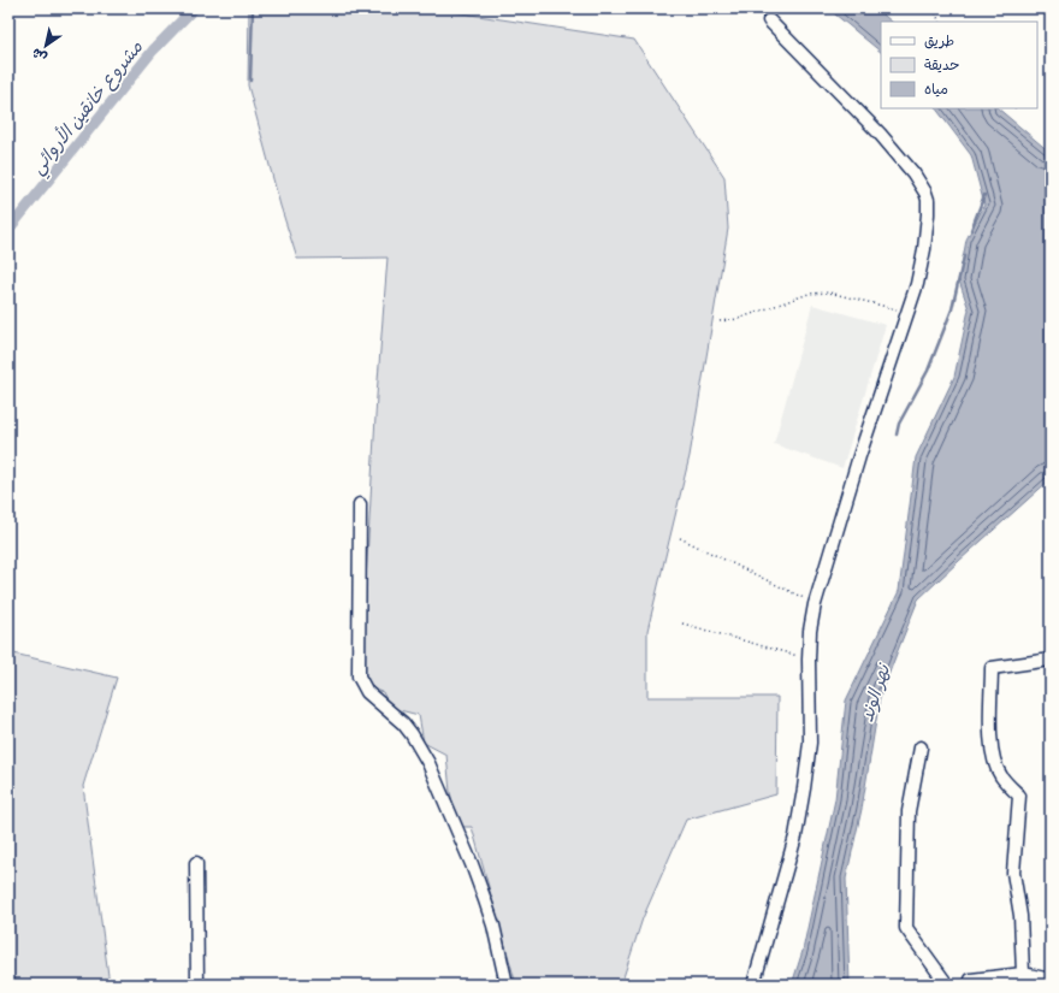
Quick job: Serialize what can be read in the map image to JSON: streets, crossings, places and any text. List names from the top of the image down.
{
  "water": ["مشروع خانقين الأروائي", "نهر الوند"],
  "legend": ["طريق", "حديقة", "مياه"],
  "north": "bottom left"
}
